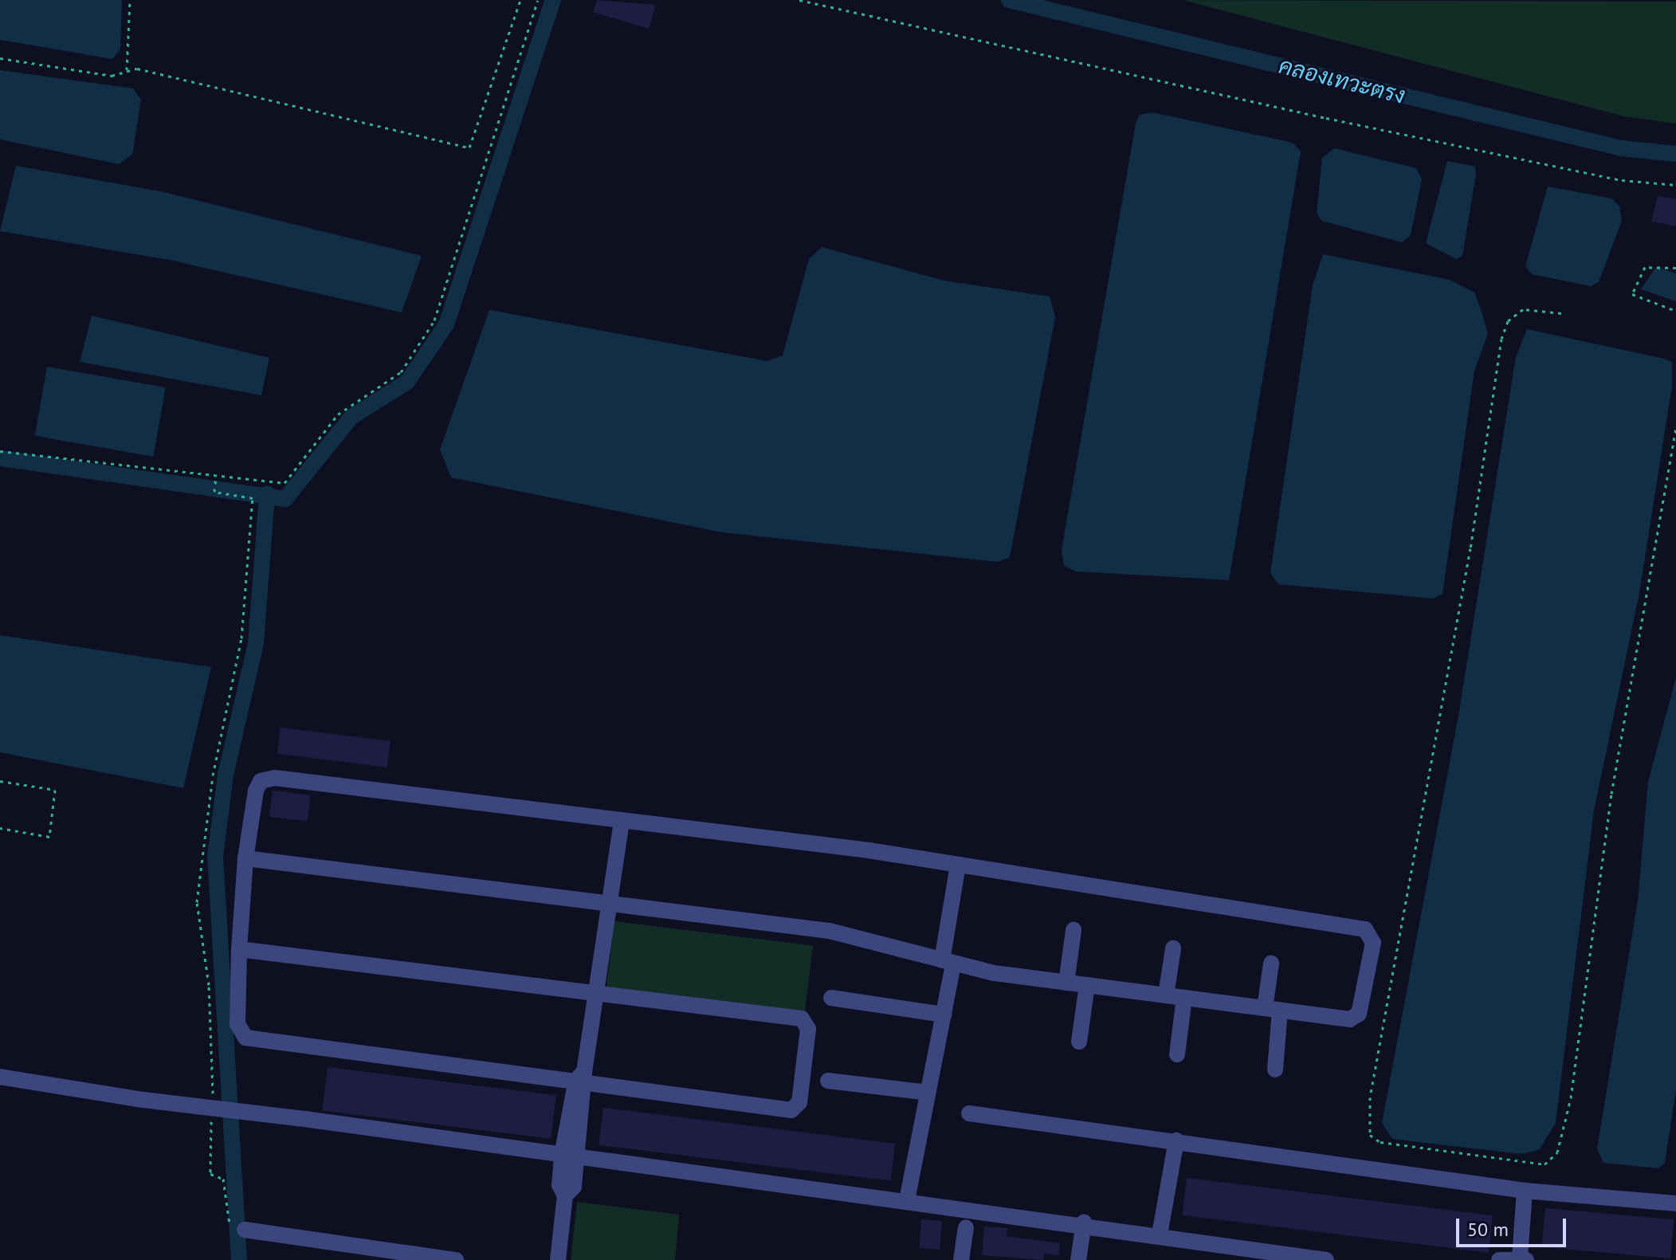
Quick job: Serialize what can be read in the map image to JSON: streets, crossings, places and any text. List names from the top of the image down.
{
  "water": ["คลองเทวะตรง"],
  "scale_bar": "50 m"
}
